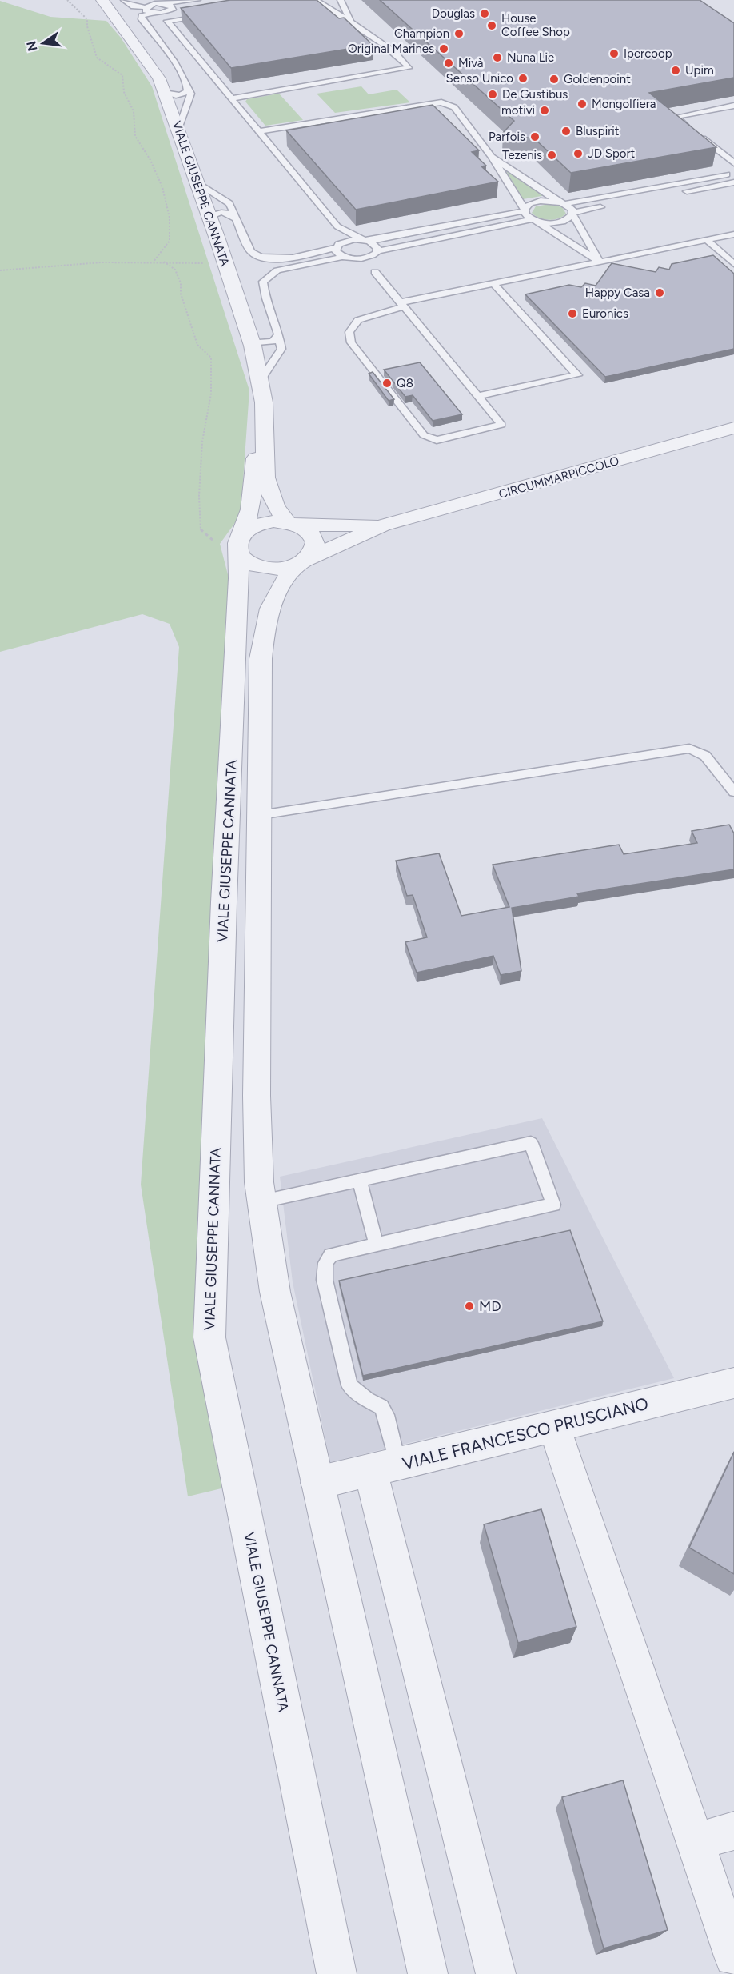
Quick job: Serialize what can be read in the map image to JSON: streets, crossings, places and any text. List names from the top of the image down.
{
  "streets": {
    "street": ["VIALE GIUSEPPE CANNATA", "CIRCUMMARPICCOLO", "VIALE FRANCESCO PRUSCIANO"]
  },
  "crossings": [
    ["VIALE GIUSEPPE CANNATA", "CIRCUMMARPICCOLO"],
    ["VIALE GIUSEPPE CANNATA", "VIALE FRANCESCO PRUSCIANO"]
  ],
  "places": [
    "Douglas",
    "House Coffee Shop",
    "Champion",
    "Original Marines",
    "Ipercoop",
    "Nuna Lie",
    "Mivà",
    "Upim",
    "Senso Unico",
    "Goldenpoint",
    "De Gustibus",
    "Mongolfiera",
    "motivi",
    "Bluspirit",
    "Parfois",
    "JD Sport",
    "Tezenis",
    "Happy Casa",
    "Euronics",
    "Q8",
    "MD"
  ],
  "north": "left"
}
